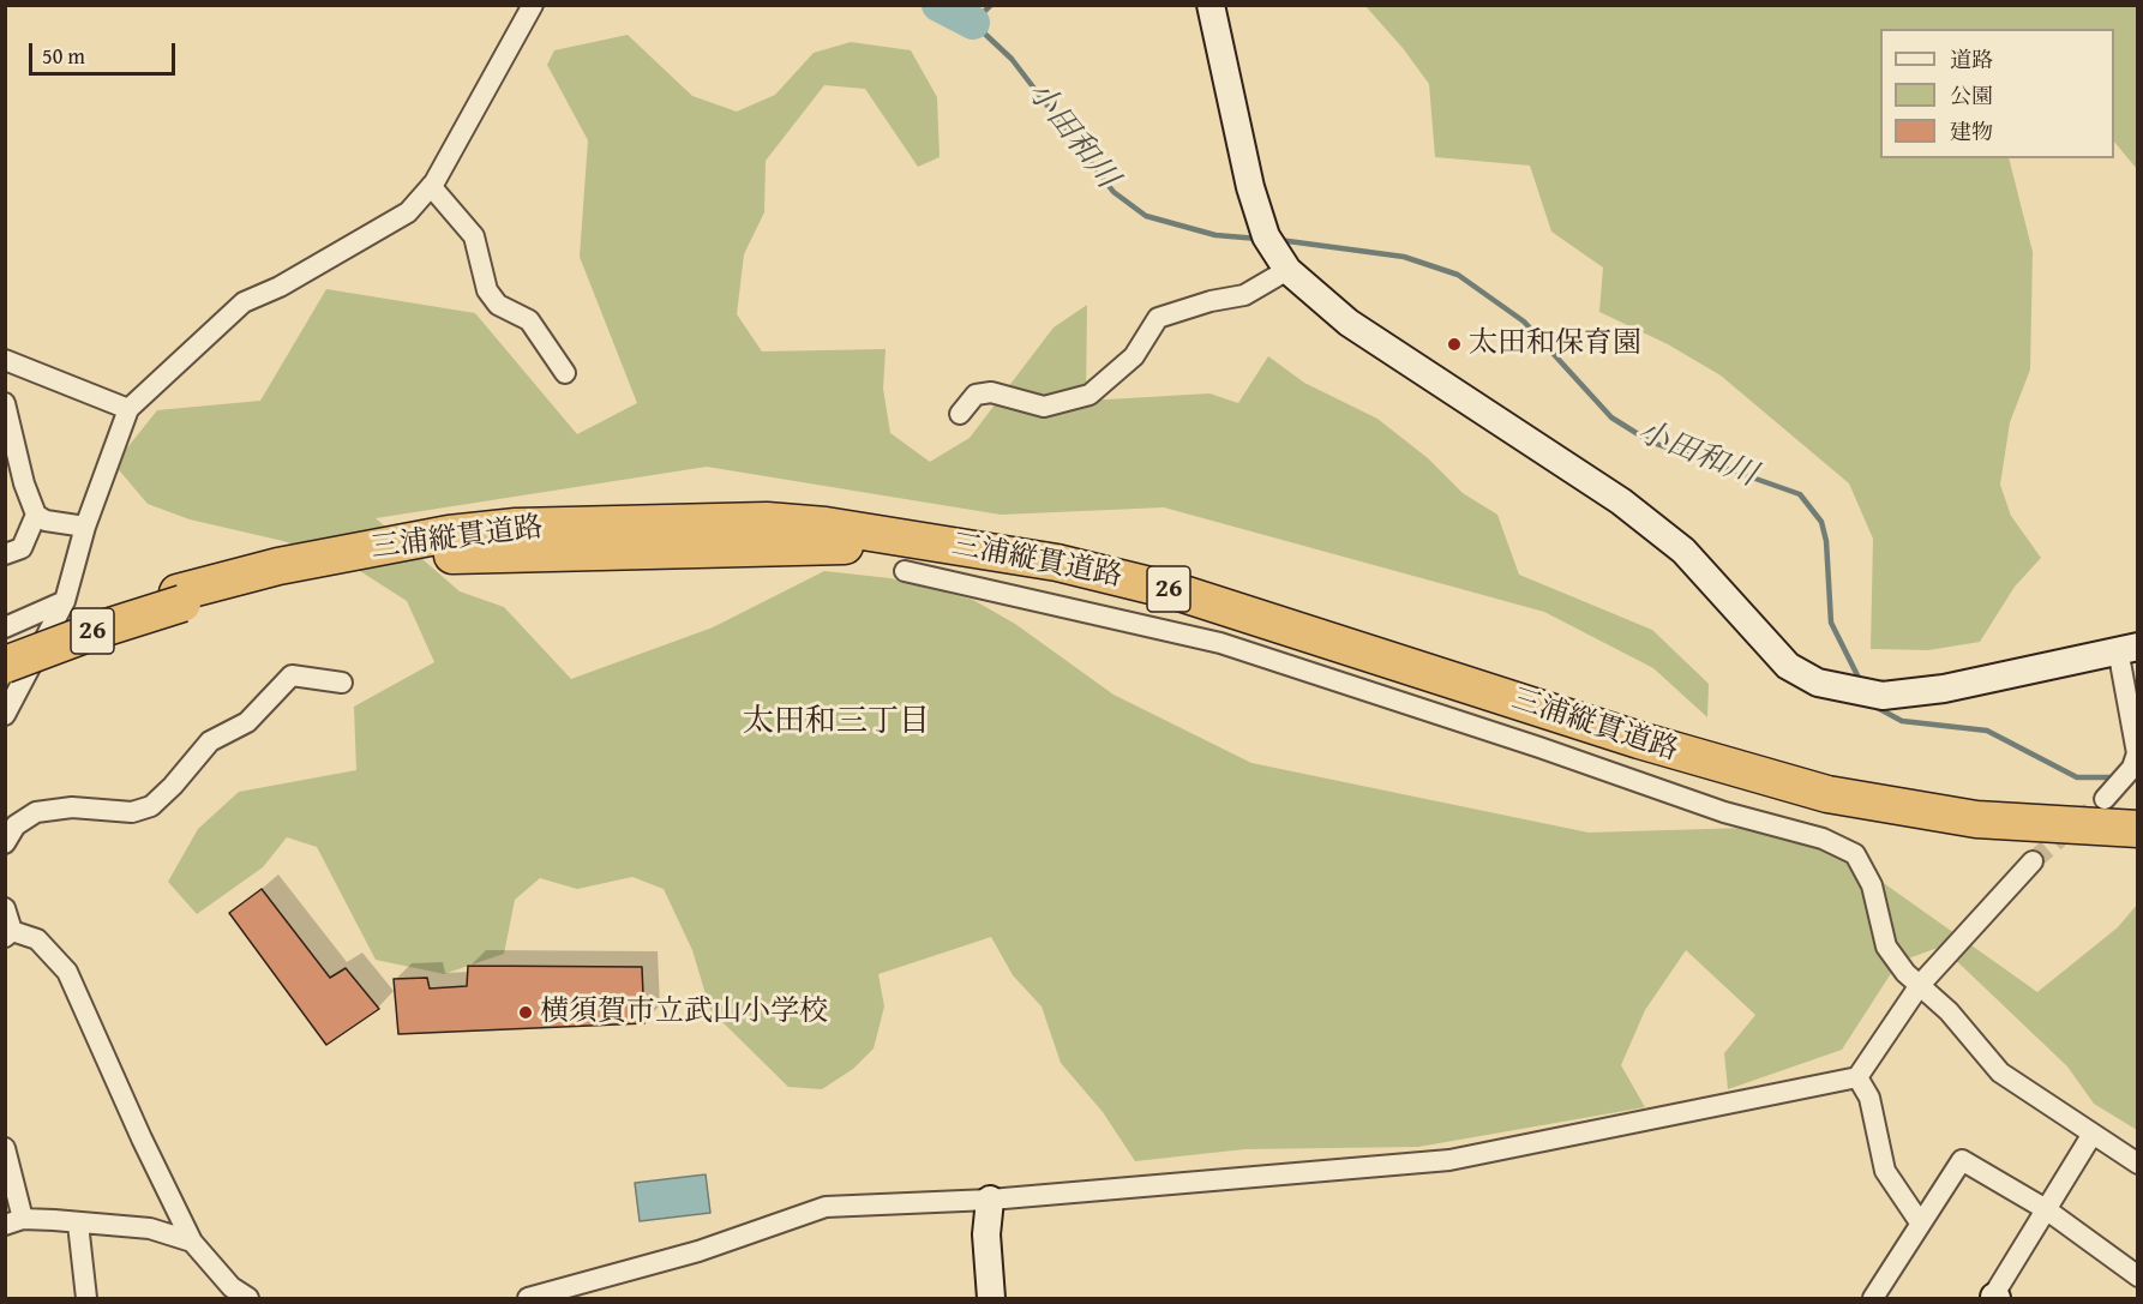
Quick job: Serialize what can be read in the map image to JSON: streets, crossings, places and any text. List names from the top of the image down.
{
  "streets": {
    "highway": ["三浦縦貫道路", "26"]
  },
  "districts": ["太田和三丁目"],
  "water": ["小田和川"],
  "places": ["太田和保育園", "横須賀市立武山小学校"],
  "legend": ["道路", "公園", "建物"],
  "scale_bar": "50 m"
}
